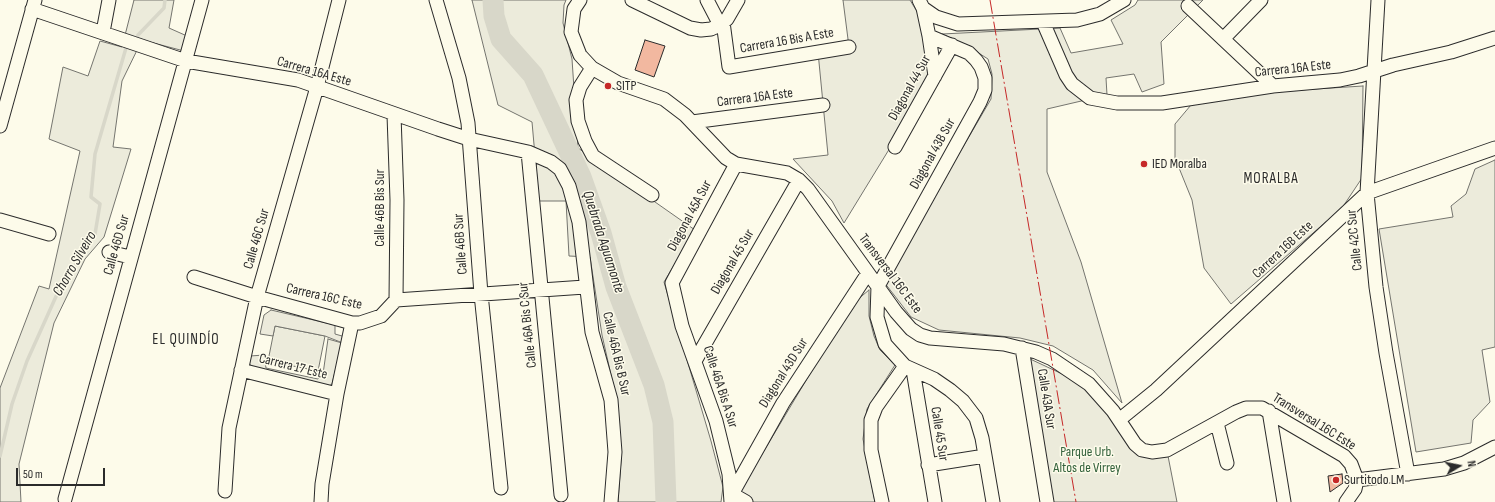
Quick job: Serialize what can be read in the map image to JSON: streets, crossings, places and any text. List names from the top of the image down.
{
  "streets": {
    "street": [
      "Carrera 16 Bis A Este",
      "Carrera 16A Este",
      "Diagonal 44 Sur",
      "Diagonal 43B Sur",
      "Calle 46B Bis Sur",
      "Diagonal 45A Sur",
      "Calle 46C Sur",
      "Calle 42C Sur",
      "Calle 46B Sur",
      "Calle 46D Sur",
      "Carrera 16B Este",
      "Diagonal 45 Sur",
      "Transversal 16C Este",
      "Carrera 16C Este",
      "Calle 46A Bis C Sur",
      "Calle 46A Bis B Sur",
      "Carrera 17 Este",
      "Diagonal 43D Sur",
      "Calle 46A Bis A Sur",
      "Calle 43A Sur",
      "Calle 45 Sur"
    ]
  },
  "crossings": [
    ["Carrera 16A Este", "Calle 46B Bis Sur"],
    ["Carrera 16A Este", "Calle 46C Sur"],
    ["Carrera 16A Este", "Calle 42C Sur"],
    ["Carrera 16A Este", "Calle 46B Sur"],
    ["Carrera 16A Este", "Calle 46D Sur"],
    ["Carrera 16A Este", "Transversal 16C Este"],
    ["Carrera 16A Este", "Calle 46A Bis C Sur"],
    ["Carrera 16A Este", "Calle 46A Bis B Sur"],
    ["Diagonal 44 Sur", "Diagonal 43B Sur"],
    ["Diagonal 43B Sur", "Transversal 16C Este"],
    ["Calle 46B Bis Sur", "Carrera 16C Este"],
    ["Diagonal 45A Sur", "Transversal 16C Este"],
    ["Diagonal 45A Sur", "Calle 46A Bis A Sur"],
    ["Calle 46C Sur", "Carrera 16C Este"],
    ["Calle 46C Sur", "Carrera 17 Este"],
    ["Calle 42C Sur", "Carrera 16B Este"],
    ["Carrera 16B Este", "Transversal 16C Este"],
    ["Diagonal 45 Sur", "Transversal 16C Este"],
    ["Diagonal 45 Sur", "Calle 46A Bis A Sur"],
    ["Transversal 16C Este", "Diagonal 43D Sur"],
    ["Transversal 16C Este", "Calle 43A Sur"],
    ["Diagonal 43D Sur", "Calle 46A Bis A Sur"]
  ],
  "districts": ["MORALBA", "EL QUINDÍO"],
  "water": ["Quebrada Aguamonte", "Chorro Silveiro"],
  "parks": ["Parque Urb. Altos de Virrey"],
  "places": ["SITP", "IED Moralba", "Surtitodo LM"],
  "scale_bar": "50 m",
  "north": "right"
}
